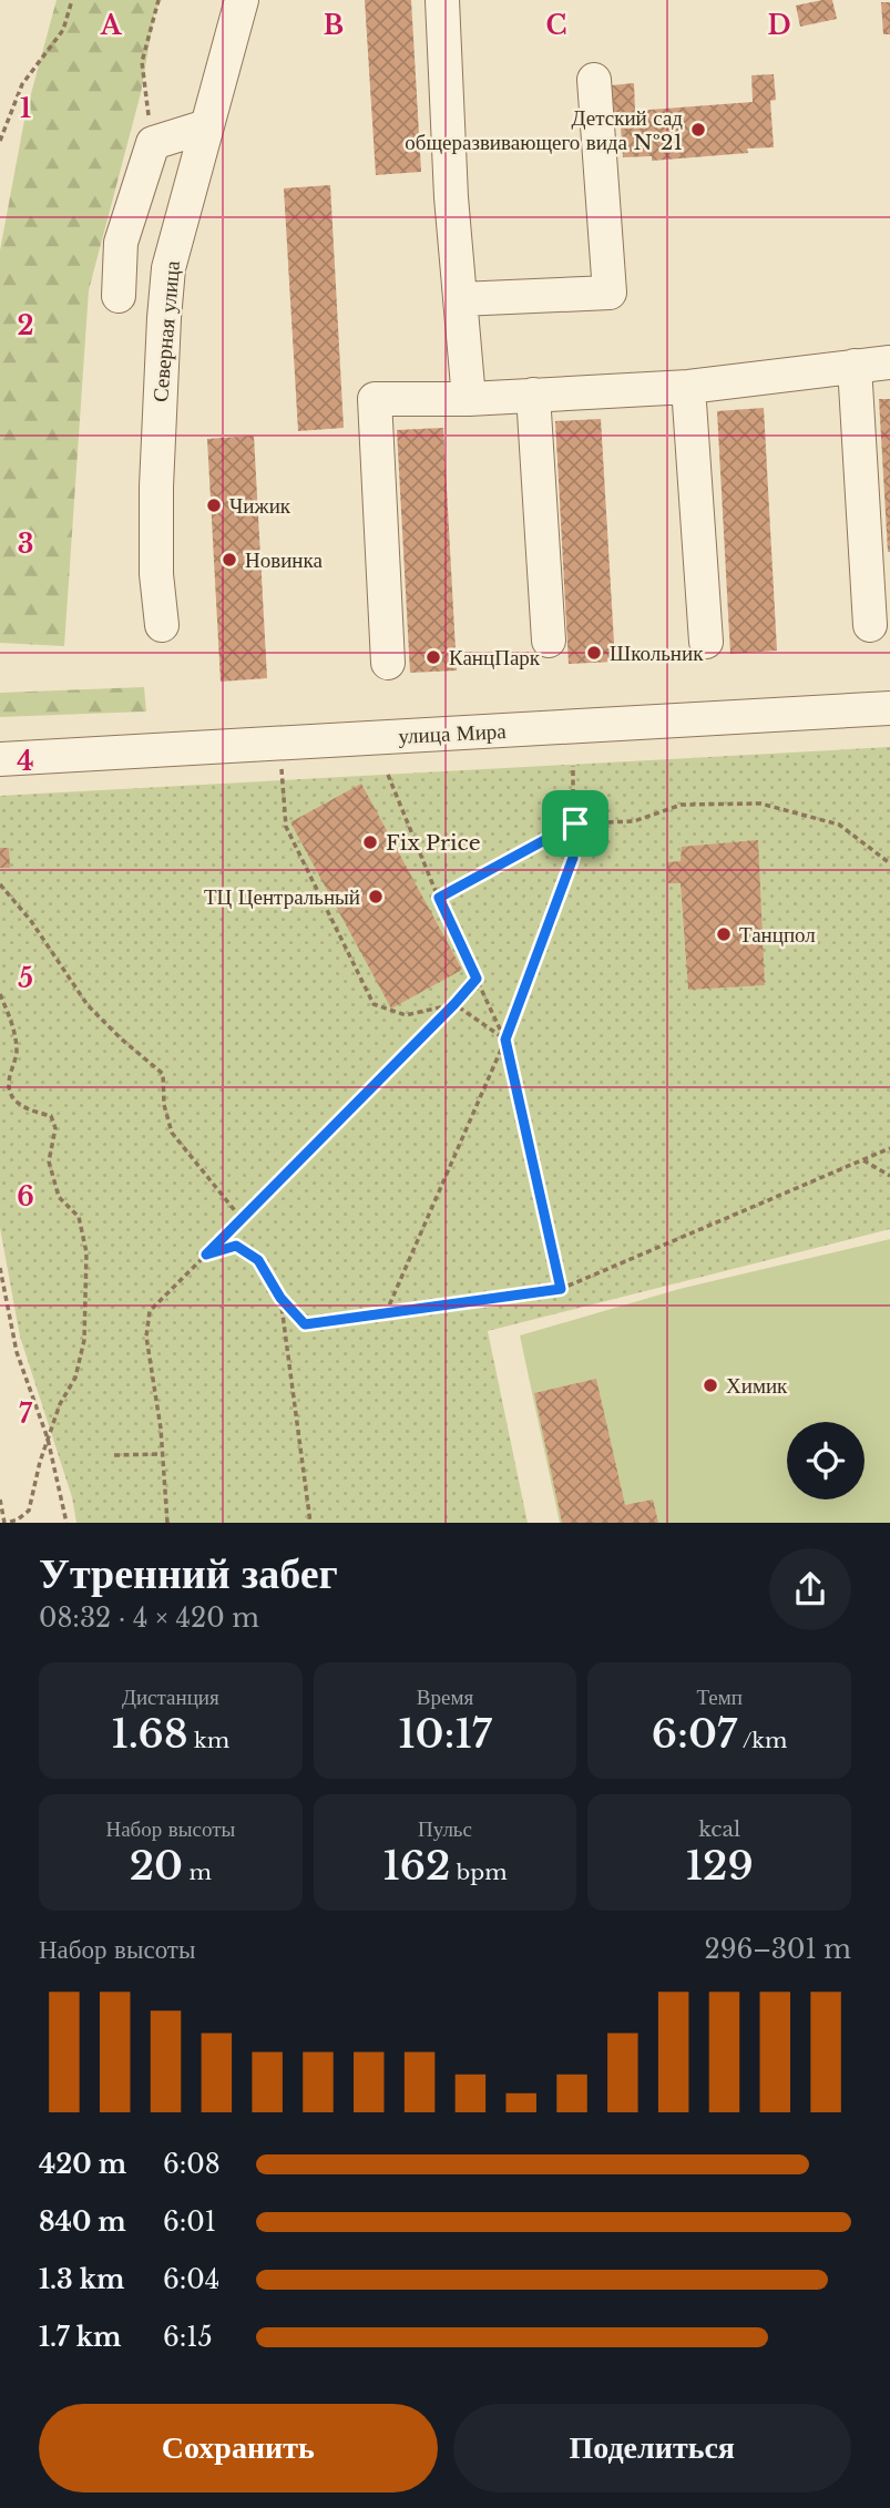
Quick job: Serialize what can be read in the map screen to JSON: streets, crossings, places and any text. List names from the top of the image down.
{
  "streets": {
    "street": ["Северная улица", "улица Мира"]
  },
  "places": [
    "Детский сад общеразвивающего вида №21",
    "Чижик",
    "Новинка",
    "Школьник",
    "КанцПарк",
    "Fix Price",
    "ТЦ Центральный",
    "Танцпол",
    "Химик"
  ],
  "page": {
    "heading": ["Утренний забег", "08:32 · 4 × 420 m"],
    "stats": [
      ["Дистанция", "1.68 km"],
      ["Время", "10:17"],
      ["Темп", "6:07 /km"],
      ["Набор высоты", "20 m"],
      ["Пульс", "162 bpm"],
      ["kcal", "129"]
    ],
    "chart": ["Набор высоты", "296–301 m"],
    "list": [
      {
        "name": "420 m",
        "note": "6:08"
      },
      {
        "name": "840 m",
        "note": "6:01"
      },
      {
        "name": "1.3 km",
        "note": "6:04"
      },
      {
        "name": "1.7 km",
        "note": "6:15"
      }
    ],
    "buttons": ["Сохранить", "Поделиться"]
  },
  "grid": {
    "columns": [
      "A",
      "B",
      "C",
      "D"
    ],
    "rows": [
      "1",
      "2",
      "3",
      "4",
      "5",
      "6",
      "7"
    ]
  }
}
